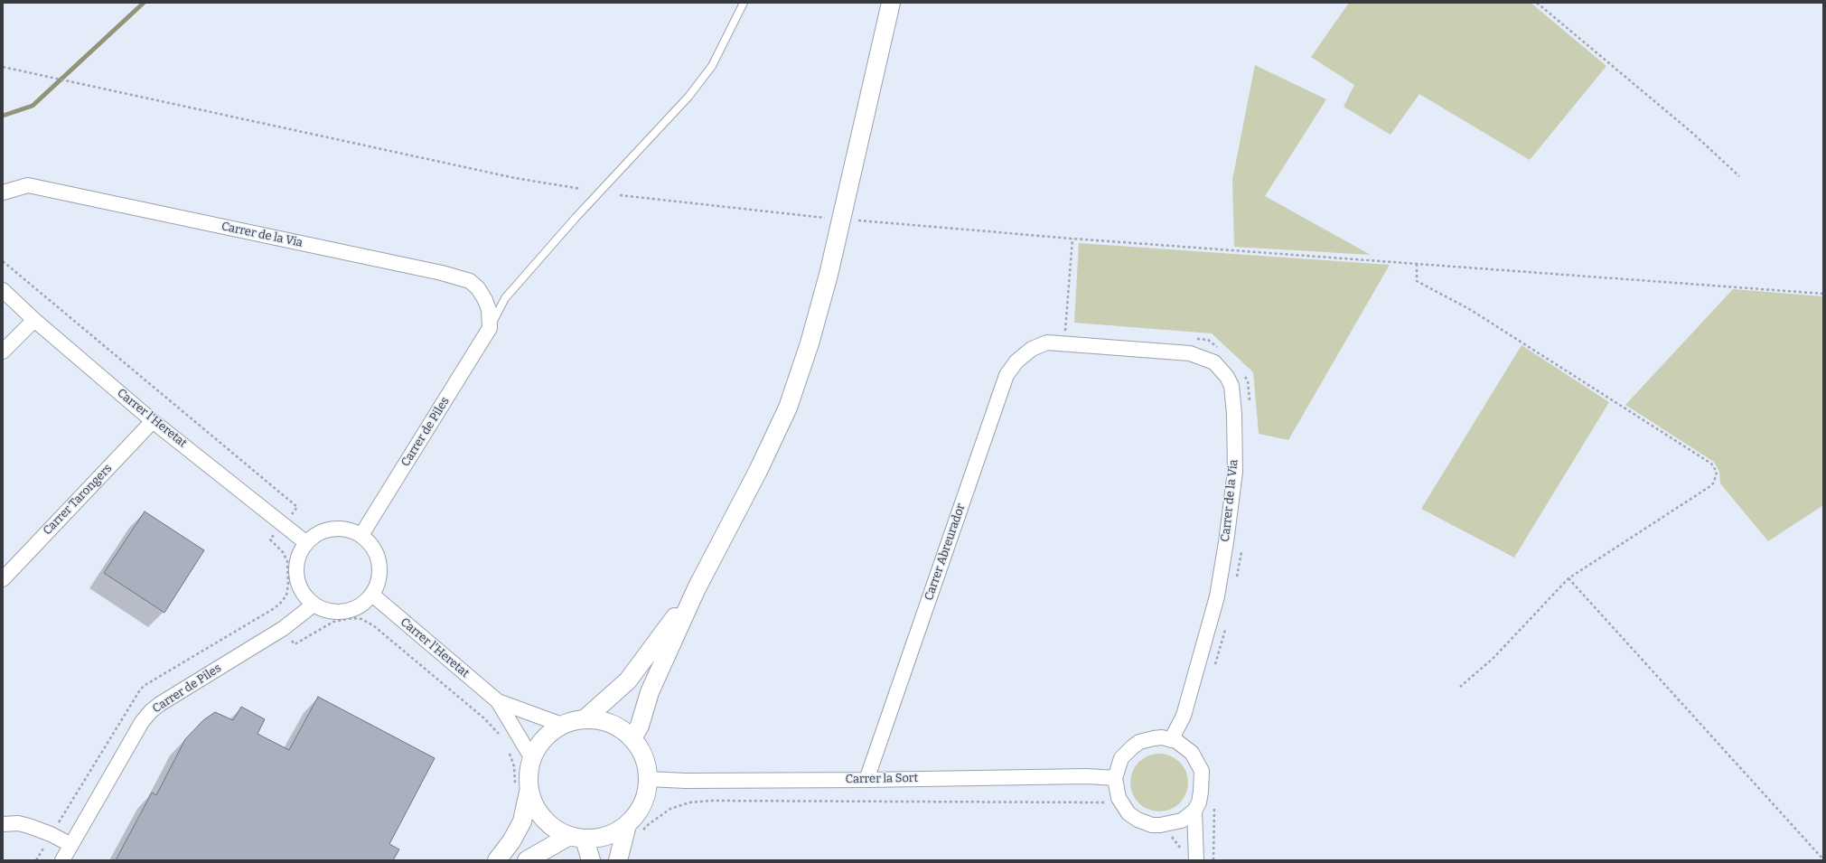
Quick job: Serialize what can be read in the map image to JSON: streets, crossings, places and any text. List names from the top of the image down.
{
  "streets": {
    "street": [
      "Carrer de la Via",
      "Carrer l'Heretat",
      "Carrer de Piles",
      "Carrer Tarongers",
      "Carrer Abreurador",
      "Carrer la Sort"
    ]
  },
  "crossings": [
    ["Carrer de la Via", "Carrer de Piles"],
    ["Carrer de la Via", "Carrer Abreurador"],
    ["Carrer de la Via", "Carrer la Sort"],
    ["Carrer l'Heretat", "Carrer de Piles"],
    ["Carrer l'Heretat", "Carrer Tarongers"],
    ["Carrer l'Heretat", "Carrer la Sort"],
    ["Carrer Abreurador", "Carrer la Sort"]
  ]
}
